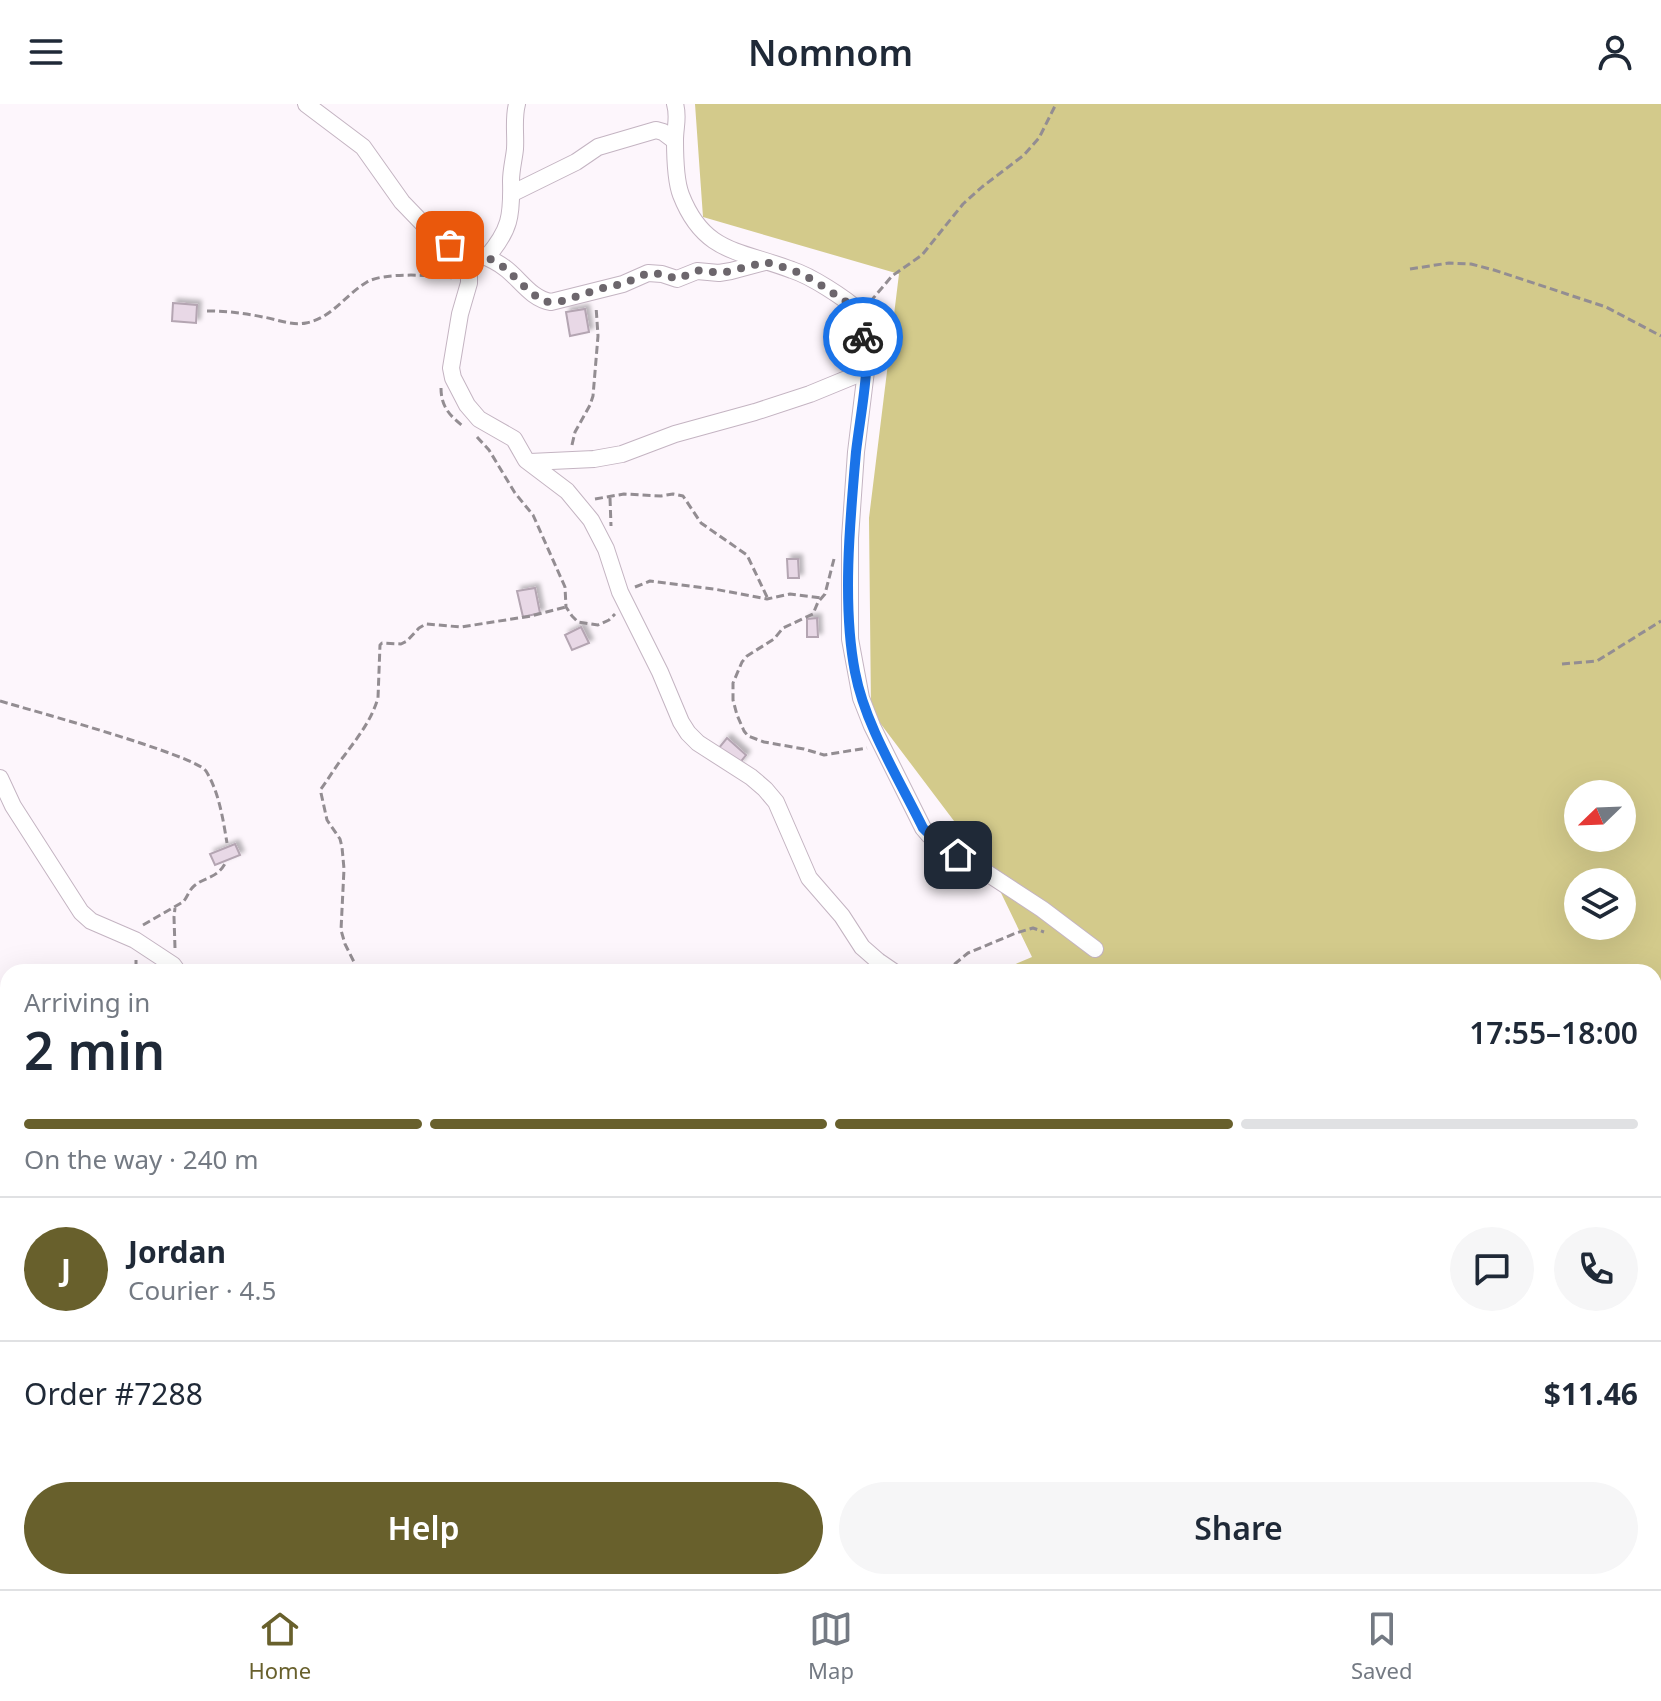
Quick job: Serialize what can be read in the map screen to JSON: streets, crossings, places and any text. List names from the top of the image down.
{
  "north": "bottom left",
  "page": {
    "header": "Nomnom",
    "heading": ["2 min", "Arriving in", "17:55–18:00"],
    "panel": [
      "Jordan",
      "Courier · 4.5",
      "Order #7288",
      "$11.46"
    ],
    "bar": "On the way · 240 m",
    "round": "J",
    "buttons": ["Help", "Share"],
    "tabs": ["Home", "Map", "Saved"]
  }
}
